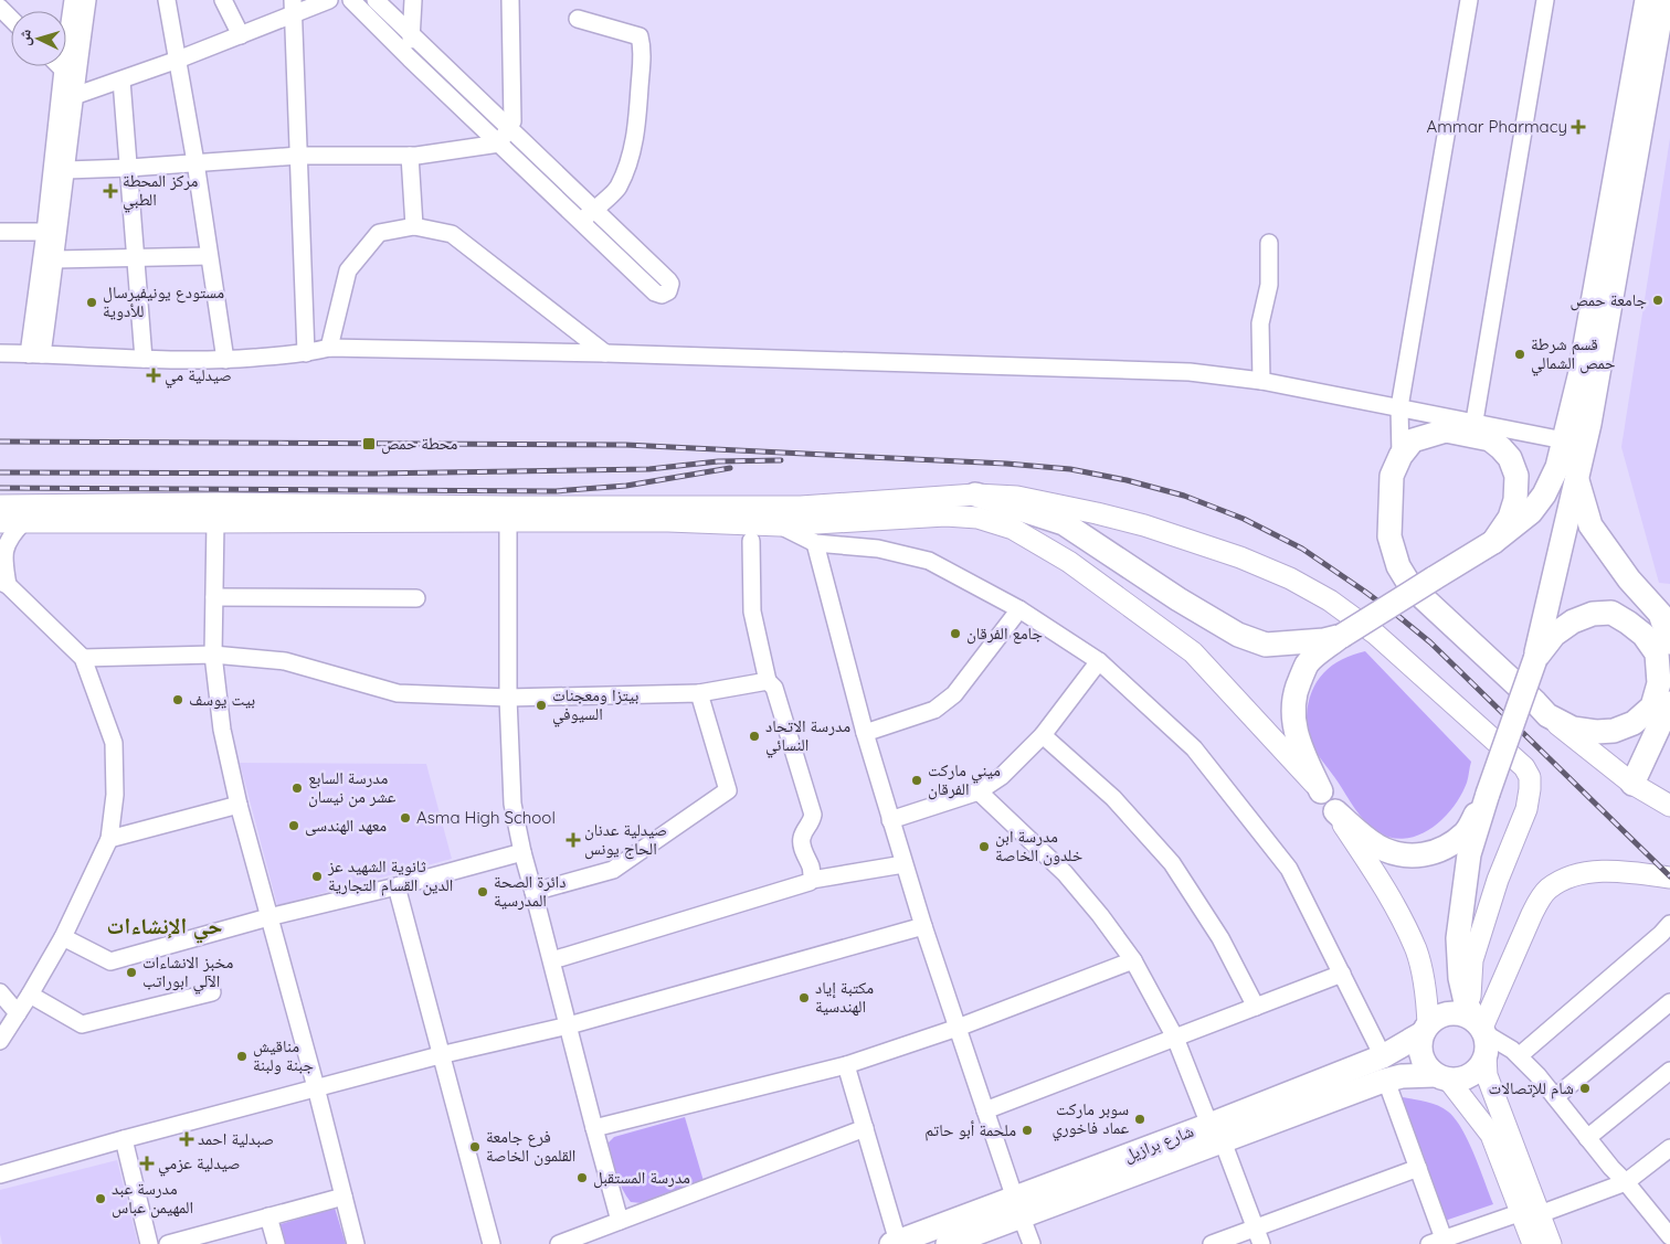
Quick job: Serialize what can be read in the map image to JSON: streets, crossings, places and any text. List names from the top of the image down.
{
  "streets": {
    "highway": ["شارع برازيل"]
  },
  "districts": ["حي الإنشاءات"],
  "places": {
    "health": [
      "Ammar Pharmacy",
      "مركز المحطة الطبي",
      "صيدلية مي",
      "صيدلية عدنان الحاج يونس",
      "صبدلية احمد",
      "صيدلية عزمي"
    ],
    "other": [
      "جامعة حمص",
      "مستودع يونيفيرسال للأدوية",
      "قسم شرطة حمص الشمالي",
      "جامع الفرقان",
      "بيت يوسف",
      "بيتزا ومعجنات السيوفي",
      "مدرسة الاتحاد النسائي",
      "ميني ماركت الفرقان",
      "مدرسة السابع عشر من نيسان",
      "Asma High School",
      "معهد الهندسى",
      "مدرسة ابن خلدون الخاصة",
      "ثانوية الشهيد عز الدين القسام التجارية",
      "دائرة الصحة المدرسية",
      "مخبز الانشاءات الآلي ابوراتب",
      "مكتبة إياد الهندسية",
      "مناقيش جبنة ولبنة",
      "شام للإتصالات",
      "سوبر ماركت عماد فاخوري",
      "ملحمة أبو حاتم",
      "فرع جامعة القلمون الخاصة",
      "مدرسة المستقبل",
      "مدرسة عبد المهيمن عباس"
    ],
    "transit": ["محطة حمص"]
  },
  "north": "left"
}
